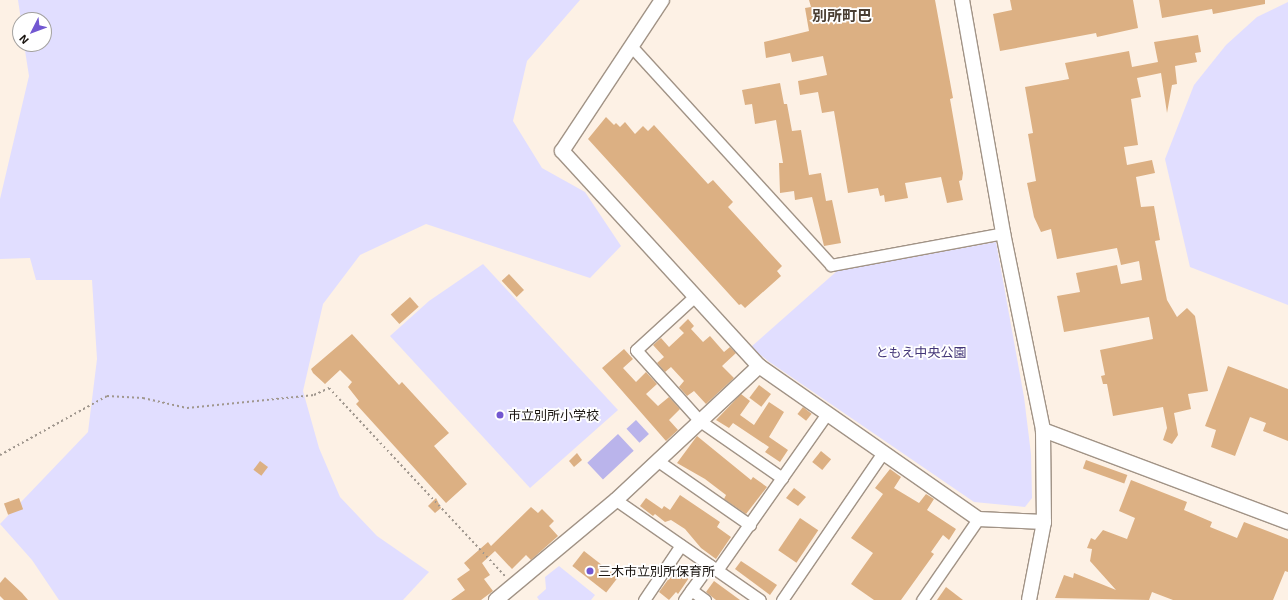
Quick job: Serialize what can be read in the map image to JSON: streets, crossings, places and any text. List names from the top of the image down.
{
  "districts": ["別所町巴"],
  "parks": ["ともえ中央公園"],
  "places": ["市立別所小学校", "三木市立別所保育所"],
  "north": "bottom left"
}
